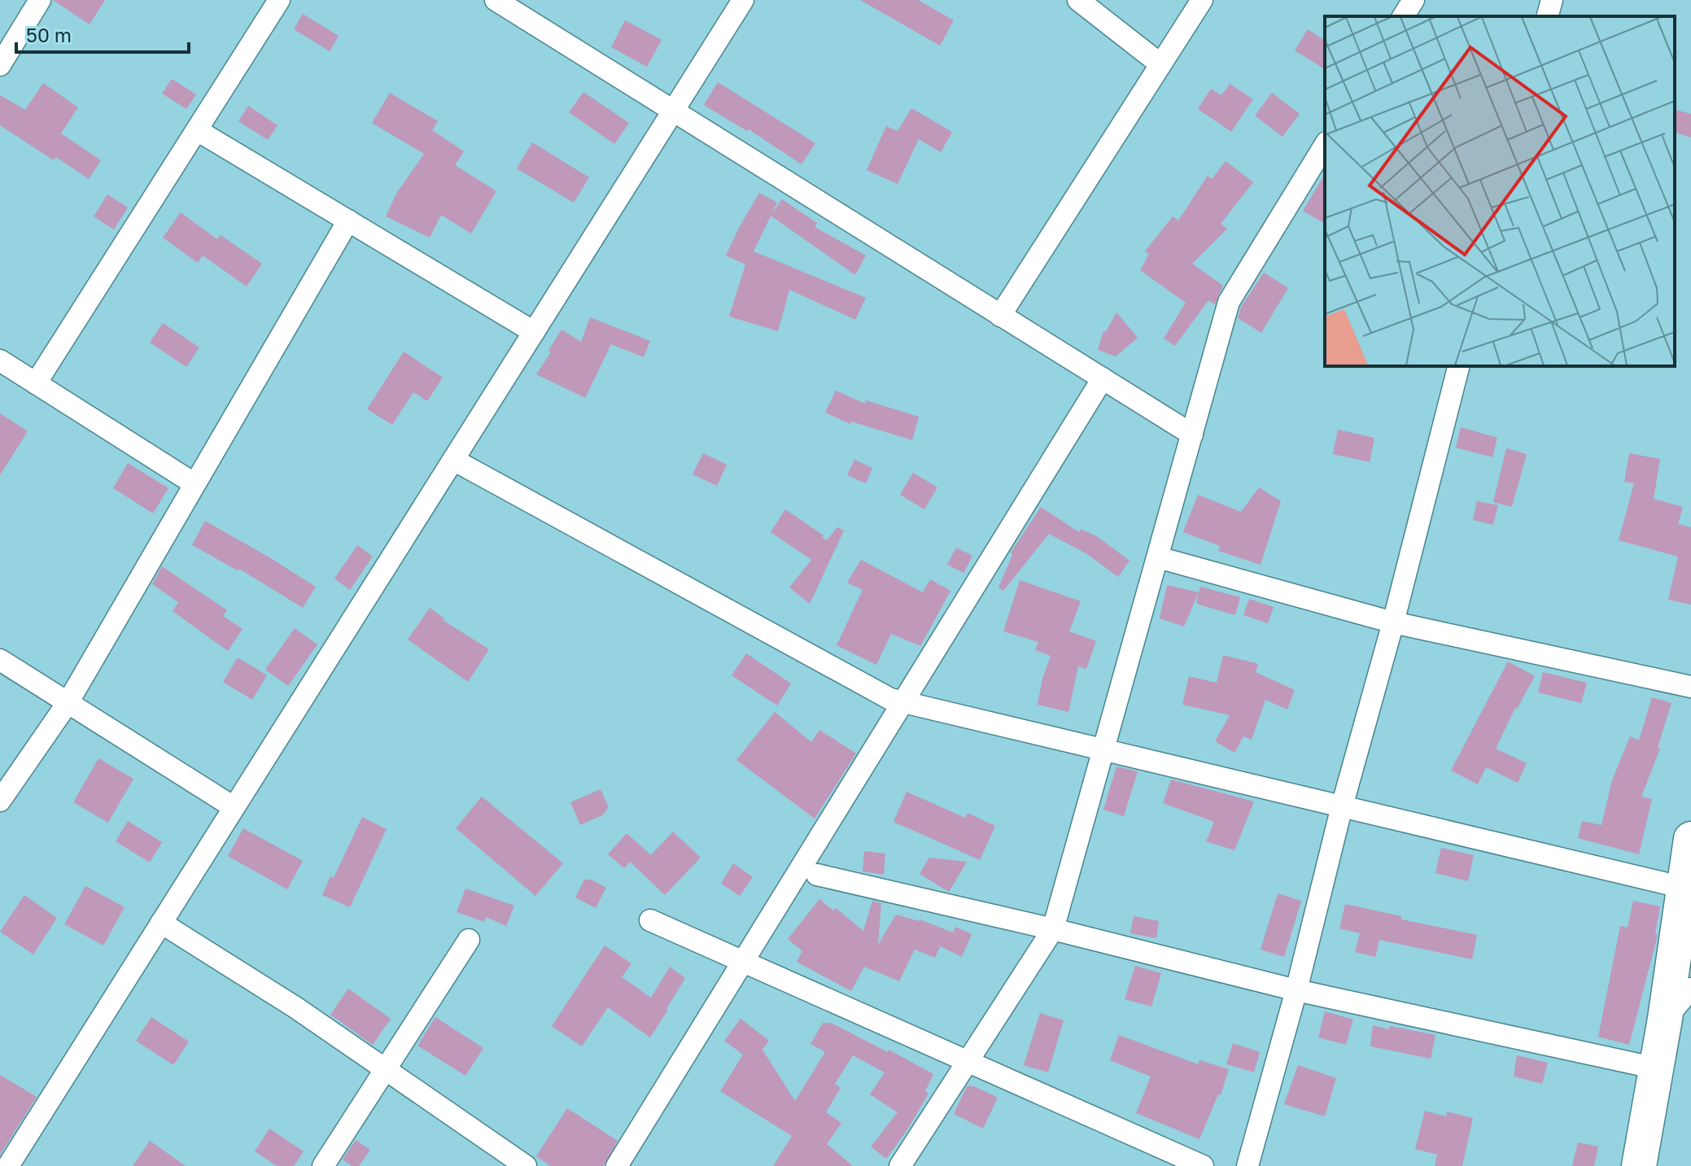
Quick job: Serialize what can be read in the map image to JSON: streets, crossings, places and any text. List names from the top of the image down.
{
  "scale_bar": "50 m"
}
